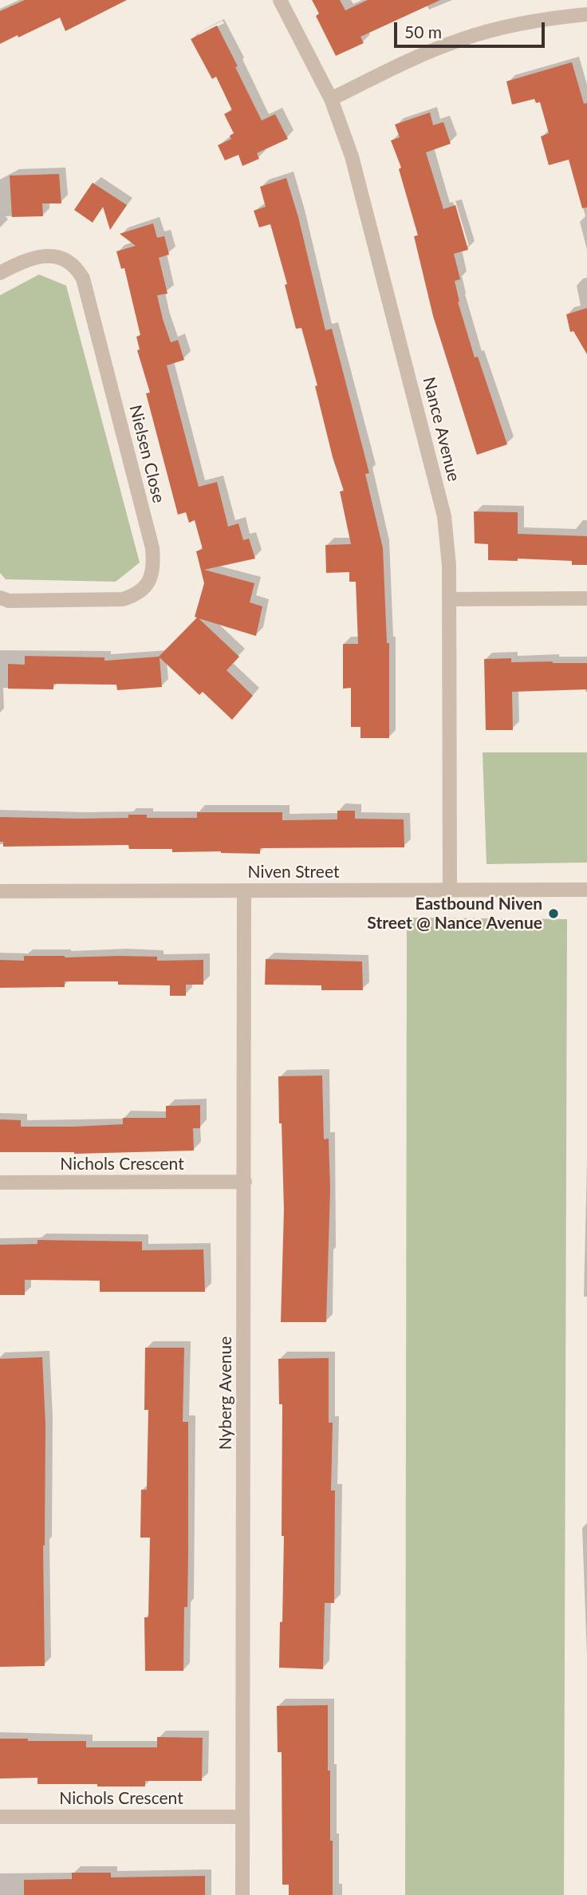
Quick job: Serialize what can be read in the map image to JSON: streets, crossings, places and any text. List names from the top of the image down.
{
  "streets": {
    "street": [
      "Nance Avenue",
      "Nielsen Close",
      "Niven Street",
      "Nichols Crescent",
      "Nyberg Avenue"
    ]
  },
  "crossings": [
    ["Nance Avenue", "Niven Street"],
    ["Niven Street", "Nyberg Avenue"],
    ["Nichols Crescent", "Nyberg Avenue"]
  ],
  "places": ["Eastbound Niven Street @ Nance Avenue"],
  "scale_bar": "50 m"
}
